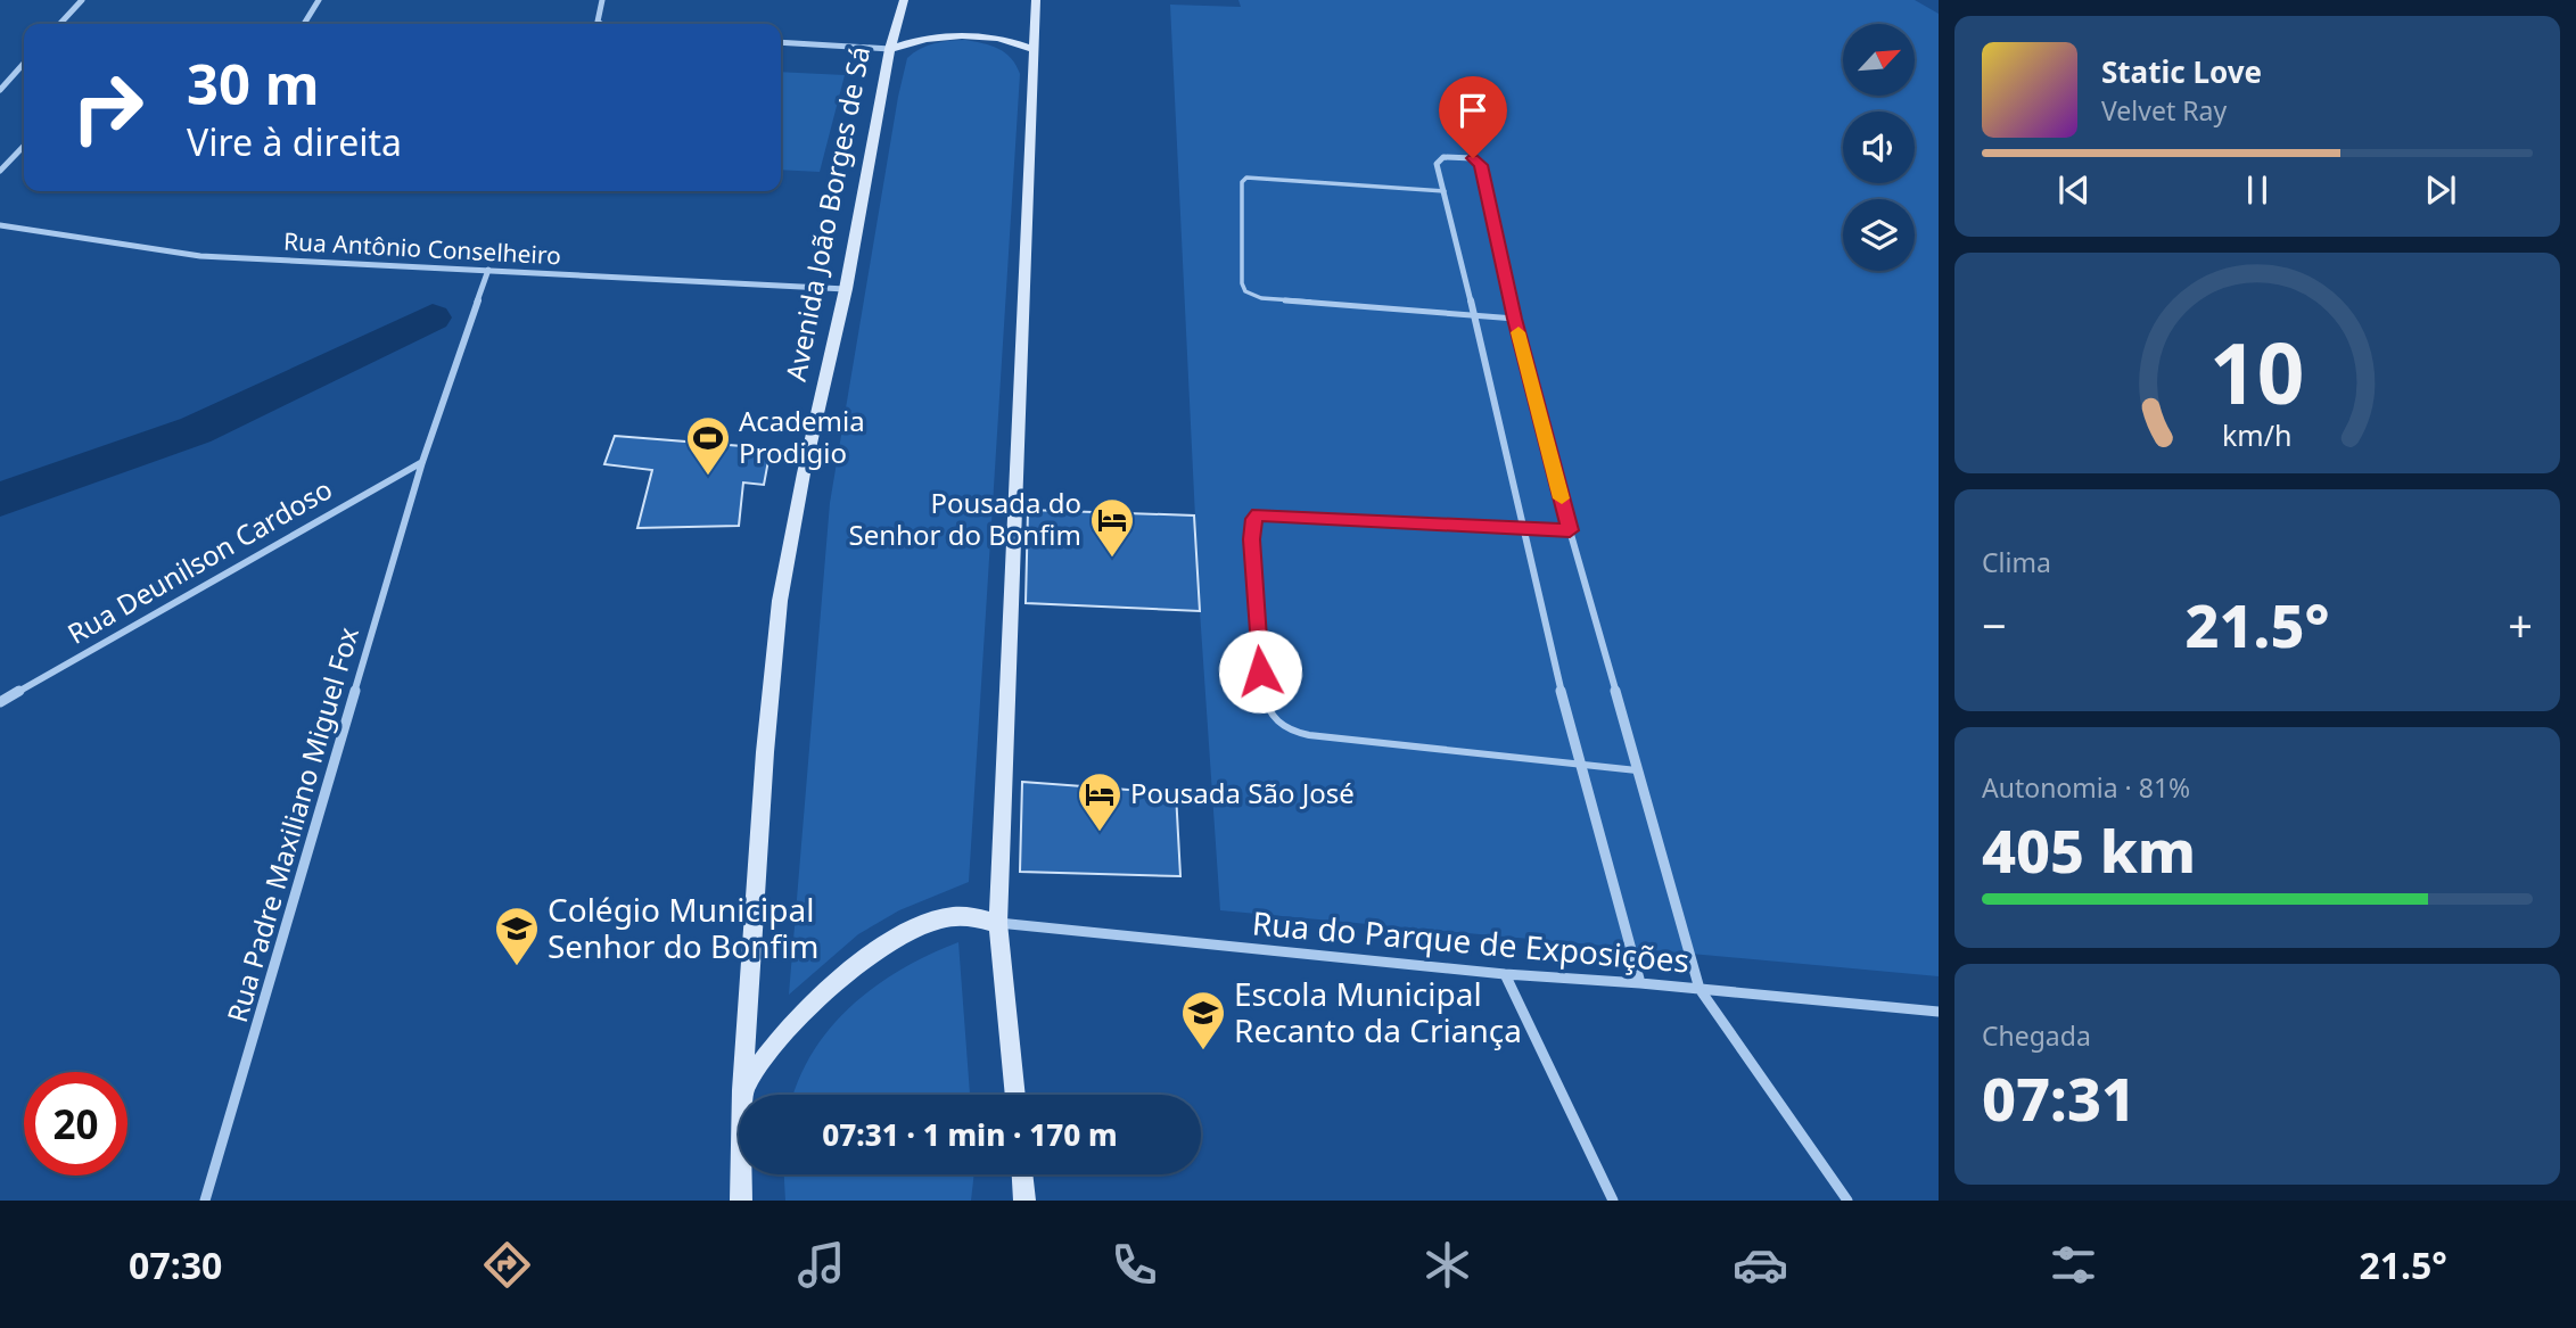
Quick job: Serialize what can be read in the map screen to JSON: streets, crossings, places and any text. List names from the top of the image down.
{
  "streets": {
    "main road": ["Avenida João Borges de Sá"],
    "street": [
      "Rua Antônio Conselheiro",
      "Rua Deunilson Cardoso",
      "Rua Padre Maxiliano Miguel Fox",
      "Rua do Parque de Exposições"
    ]
  },
  "crossings": [
    ["Avenida João Borges de Sá", "Rua Antônio Conselheiro"],
    ["Rua Antônio Conselheiro", "Rua Padre Maxiliano Miguel Fox"],
    ["Rua Deunilson Cardoso", "Rua Padre Maxiliano Miguel Fox"]
  ],
  "places": {
    "sports": ["Academia Prodigio"],
    "hotel": ["Pousada do Senhor do Bonfim", "Pousada São José"],
    "school or university": ["Colégio Municipal Senhor do Bonfim", "Escola Municipal Recanto da Criança"]
  },
  "north": "top right",
  "page": {
    "turn": ["30 m", "Vire à direita"],
    "song": ["Static Love", "Velvet Ray"],
    "tile": [
      "Clima",
      ["Autonomia · 81%", "405 km"],
      ["Chegada", "07:31"]
    ],
    "heat": ["−", "21.5°", "+"],
    "limit": "20",
    "trip": "07:31 · 1 min · 170 m",
    "tabs": ["07:30", "21.5°"],
    "gauge": ["10", "km/h"]
  }
}
